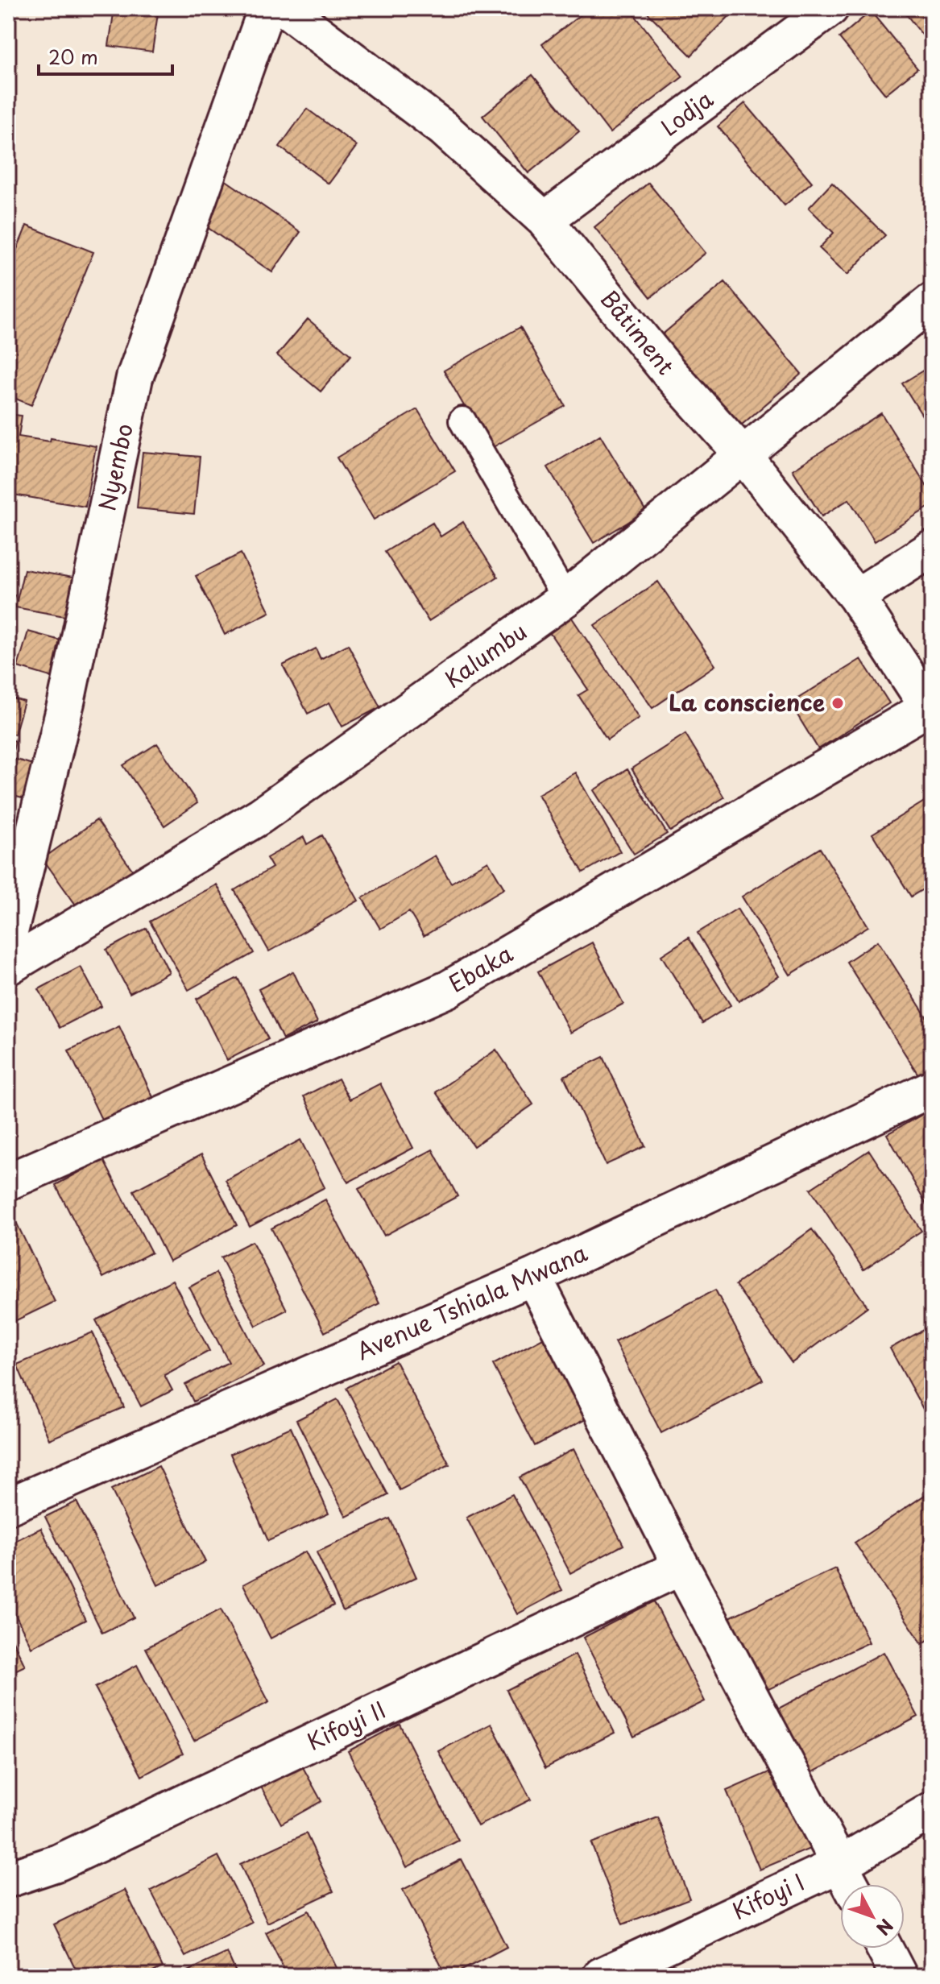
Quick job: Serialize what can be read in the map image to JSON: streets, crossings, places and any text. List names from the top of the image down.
{
  "streets": {
    "street": [
      "Lodja",
      "Bâtiment",
      "Nyembo",
      "Kalumbu",
      "Ebaka",
      "Avenue Tshiala Mwana",
      "Kifoyi II",
      "Kifoyi I"
    ]
  },
  "crossings": [
    ["Lodja", "Bâtiment"],
    ["Bâtiment", "Kalumbu"],
    ["Bâtiment", "Ebaka"]
  ],
  "places": ["La conscience"],
  "scale_bar": "20 m",
  "north": "bottom right"
}
